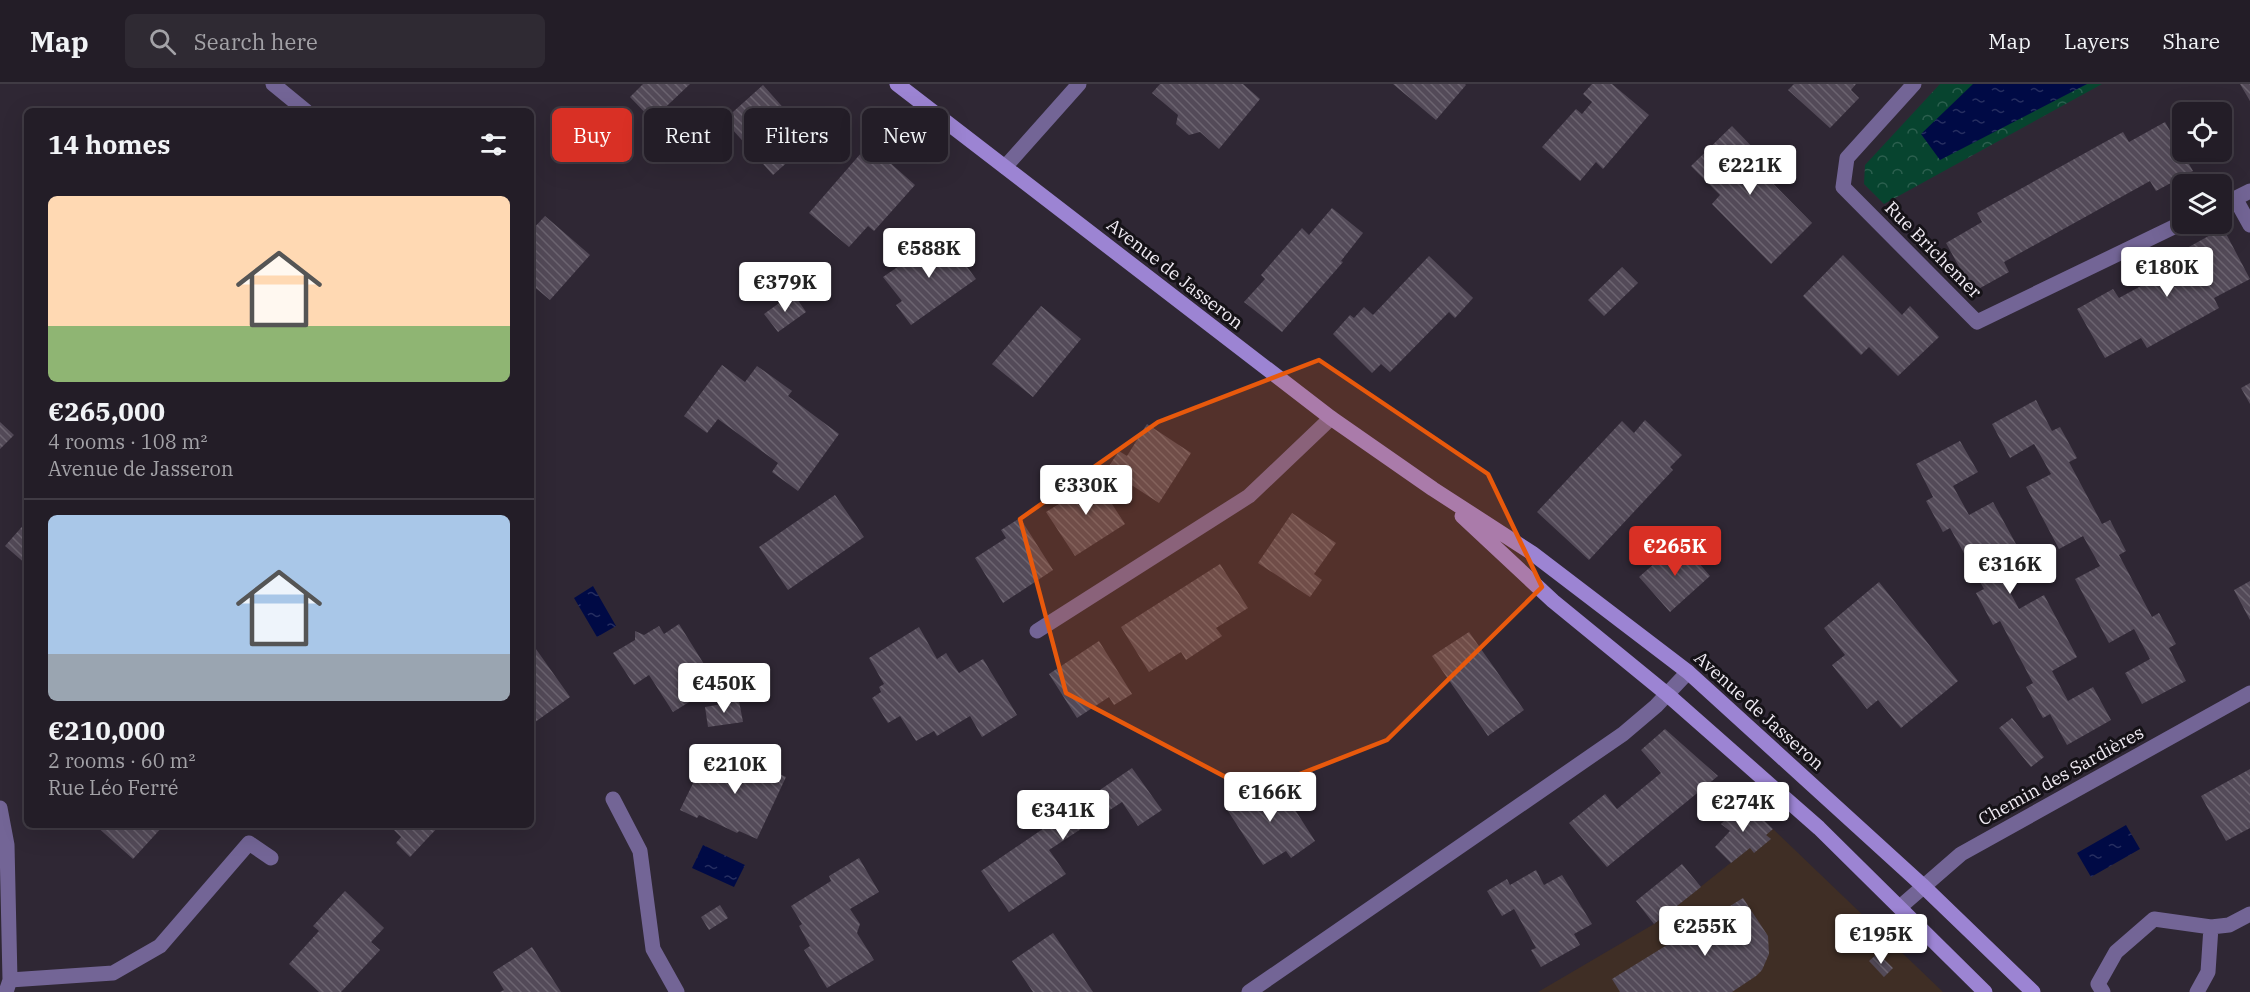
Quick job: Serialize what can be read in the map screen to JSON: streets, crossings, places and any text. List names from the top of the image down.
{
  "streets": {
    "main road": ["Avenue de Jasseron"],
    "street": ["Rue Brichemer", "Chemin des Sardières"]
  },
  "crossings": [
    ["Avenue de Jasseron", "Chemin des Sardières"]
  ],
  "page": {
    "header": "Map",
    "search": "Search here",
    "nav": ["Map", "Layers", "Share"],
    "chip": [
      "Buy",
      "Rent",
      "Filters",
      "New"
    ],
    "heading": "14 homes",
    "price": [
      "€221K",
      "€588K",
      "€180K",
      "€379K",
      "€330K",
      "€265K",
      "€316K",
      "€450K",
      "€210K",
      "€166K",
      "€274K",
      "€341K",
      "€255K",
      "€195K"
    ],
    "list": [
      {
        "name": "€265,000",
        "note": "4 rooms · 108 m² · Avenue de Jasseron"
      },
      {
        "name": "€210,000",
        "note": "2 rooms · 60 m² · Rue Léo Ferré"
      }
    ]
  }
}
